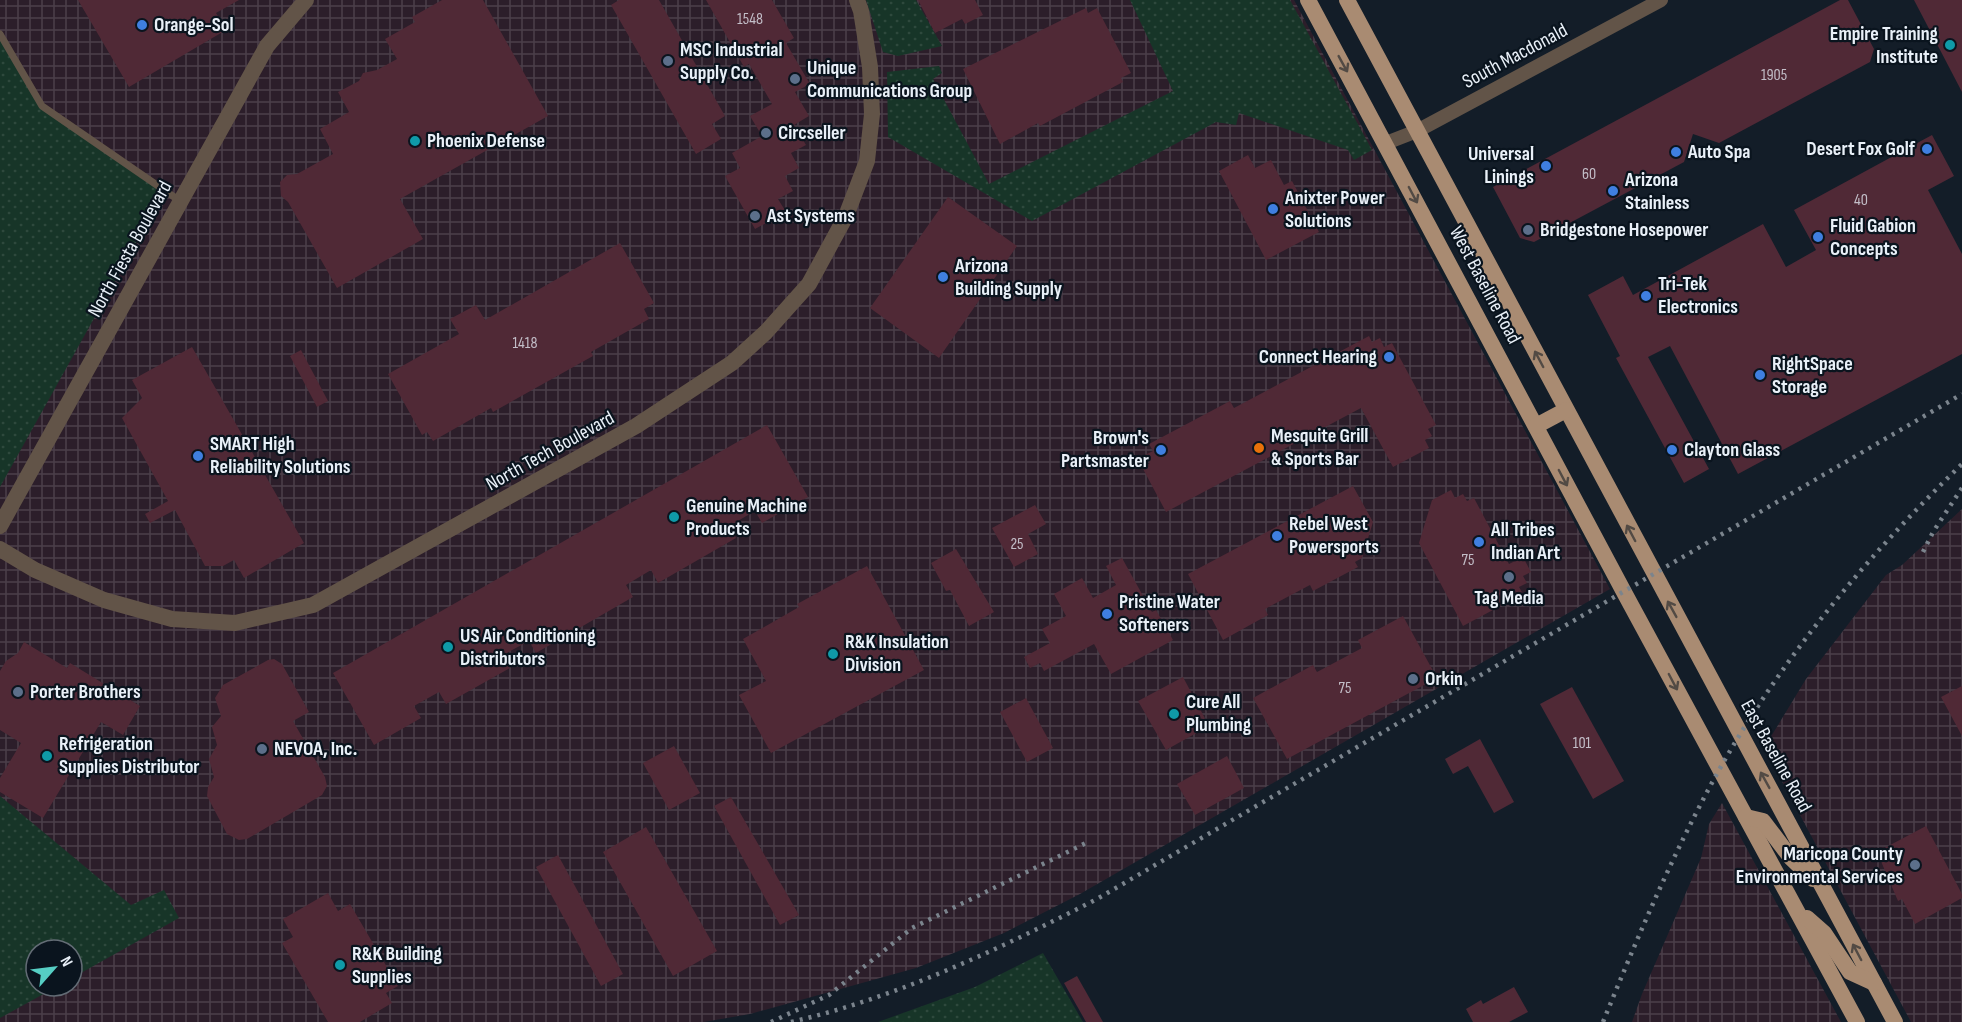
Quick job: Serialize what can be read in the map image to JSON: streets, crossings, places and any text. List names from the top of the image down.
{
  "streets": {
    "main road": ["West Baseline Road", "East Baseline Road"],
    "street": ["South Macdonald", "North Fiesta Boulevard", "North Tech Boulevard"]
  },
  "crossings": [
    ["South Macdonald", "West Baseline Road"],
    ["West Baseline Road", "East Baseline Road"]
  ],
  "places": [
    "Orange-Sol",
    "Empire Training Institute",
    "MSC Industrial Supply Co.",
    "Unique Communications Group",
    "Circseller",
    "Phoenix Defense",
    "Desert Fox Golf",
    "Auto Spa",
    "Universal Linings",
    "Arizona Stainless",
    "Anixter Power Solutions",
    "Ast Systems",
    "Bridgestone Hosepower",
    "Fluid Gabion Concepts",
    "Arizona Building Supply",
    "Tri-Tek Electronics",
    "Connect Hearing",
    "RightSpace Storage",
    "Mesquite Grill & Sports Bar",
    "Brown's Partsmaster",
    "Clayton Glass",
    "SMART High Reliability Solutions",
    "Genuine Machine Products",
    "Rebel West Powersports",
    "All Tribes Indian Art",
    "Tag Media",
    "Pristine Water Softeners",
    "US Air Conditioning Distributors",
    "R&K Insulation Division",
    "Orkin",
    "Porter Brothers",
    "Cure All Plumbing",
    "NEVOA, Inc.",
    "Refrigeration Supplies Distributor",
    "Maricopa County Environmental Services",
    "R&K Building Supplies"
  ],
  "house_numbers": [
    "1548",
    "1905",
    "60",
    "40",
    "1418",
    "25",
    "75",
    "75",
    "101"
  ],
  "north": "top right"
}
